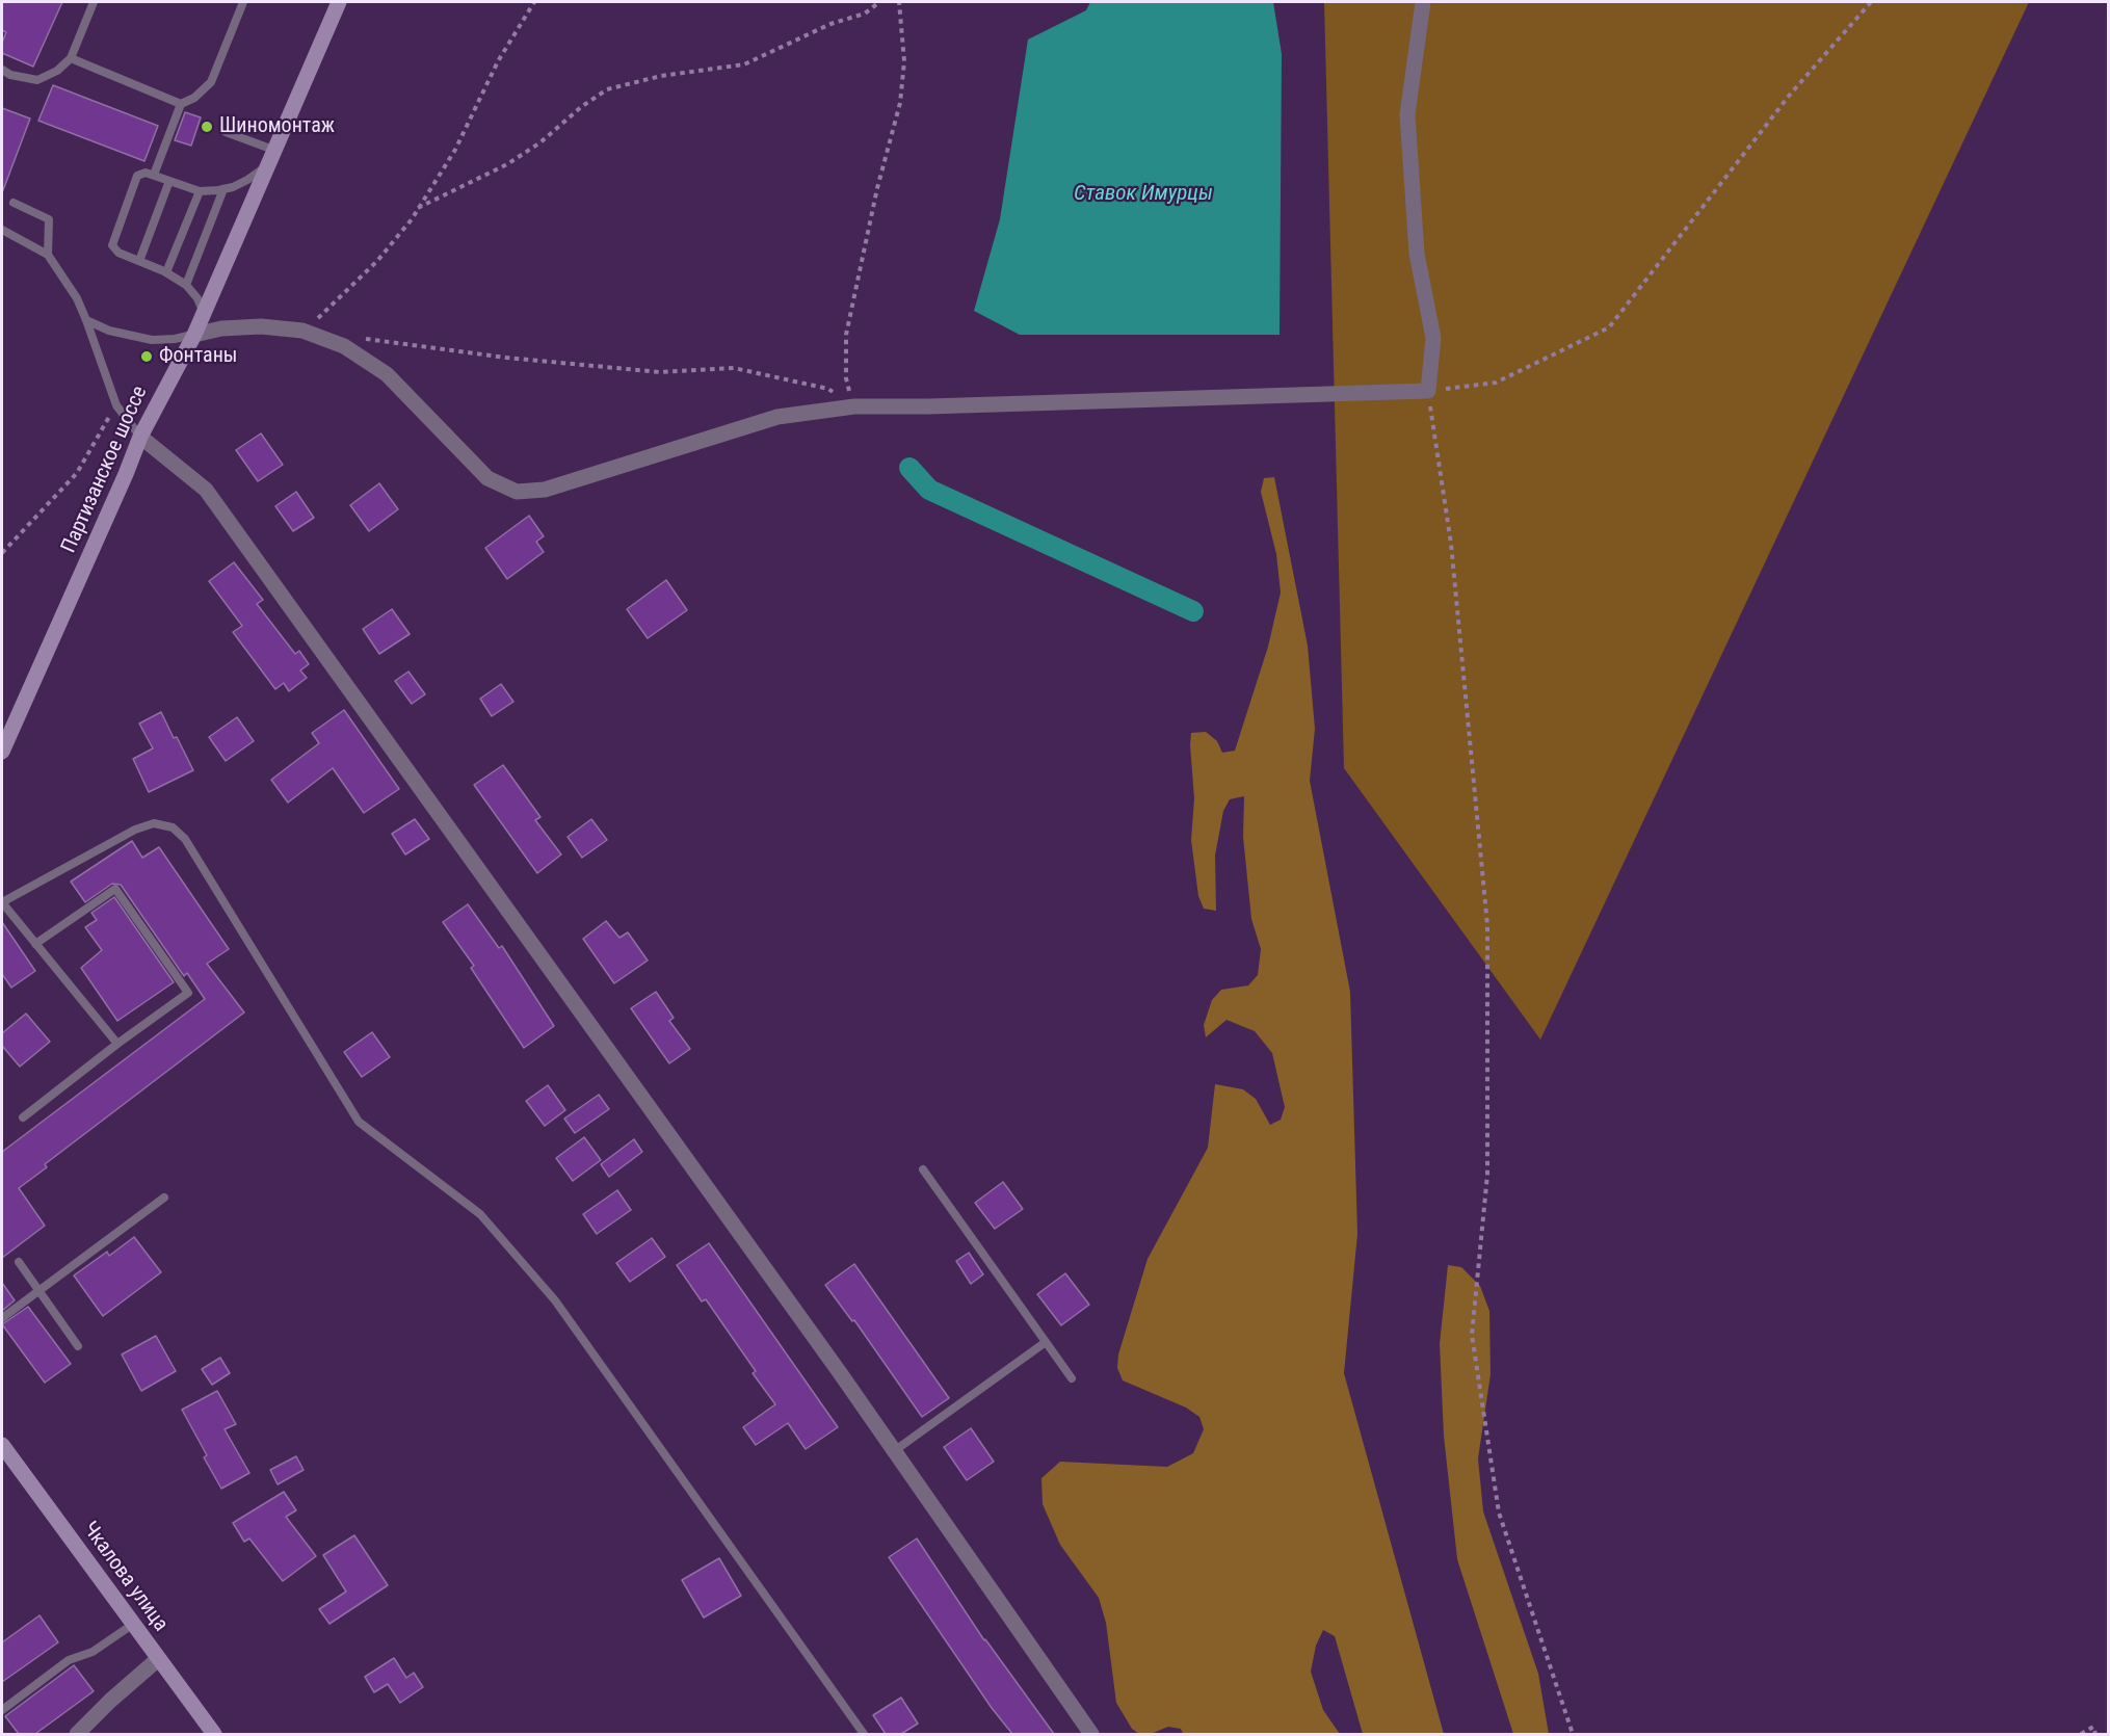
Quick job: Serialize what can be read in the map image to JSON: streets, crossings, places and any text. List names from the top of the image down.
{
  "streets": {
    "main road": ["Партизанское шоссе", "Чкалова улица"]
  },
  "water": ["Ставок Имурцы"],
  "places": ["Шиномонтаж", "Фонтаны"]
}
